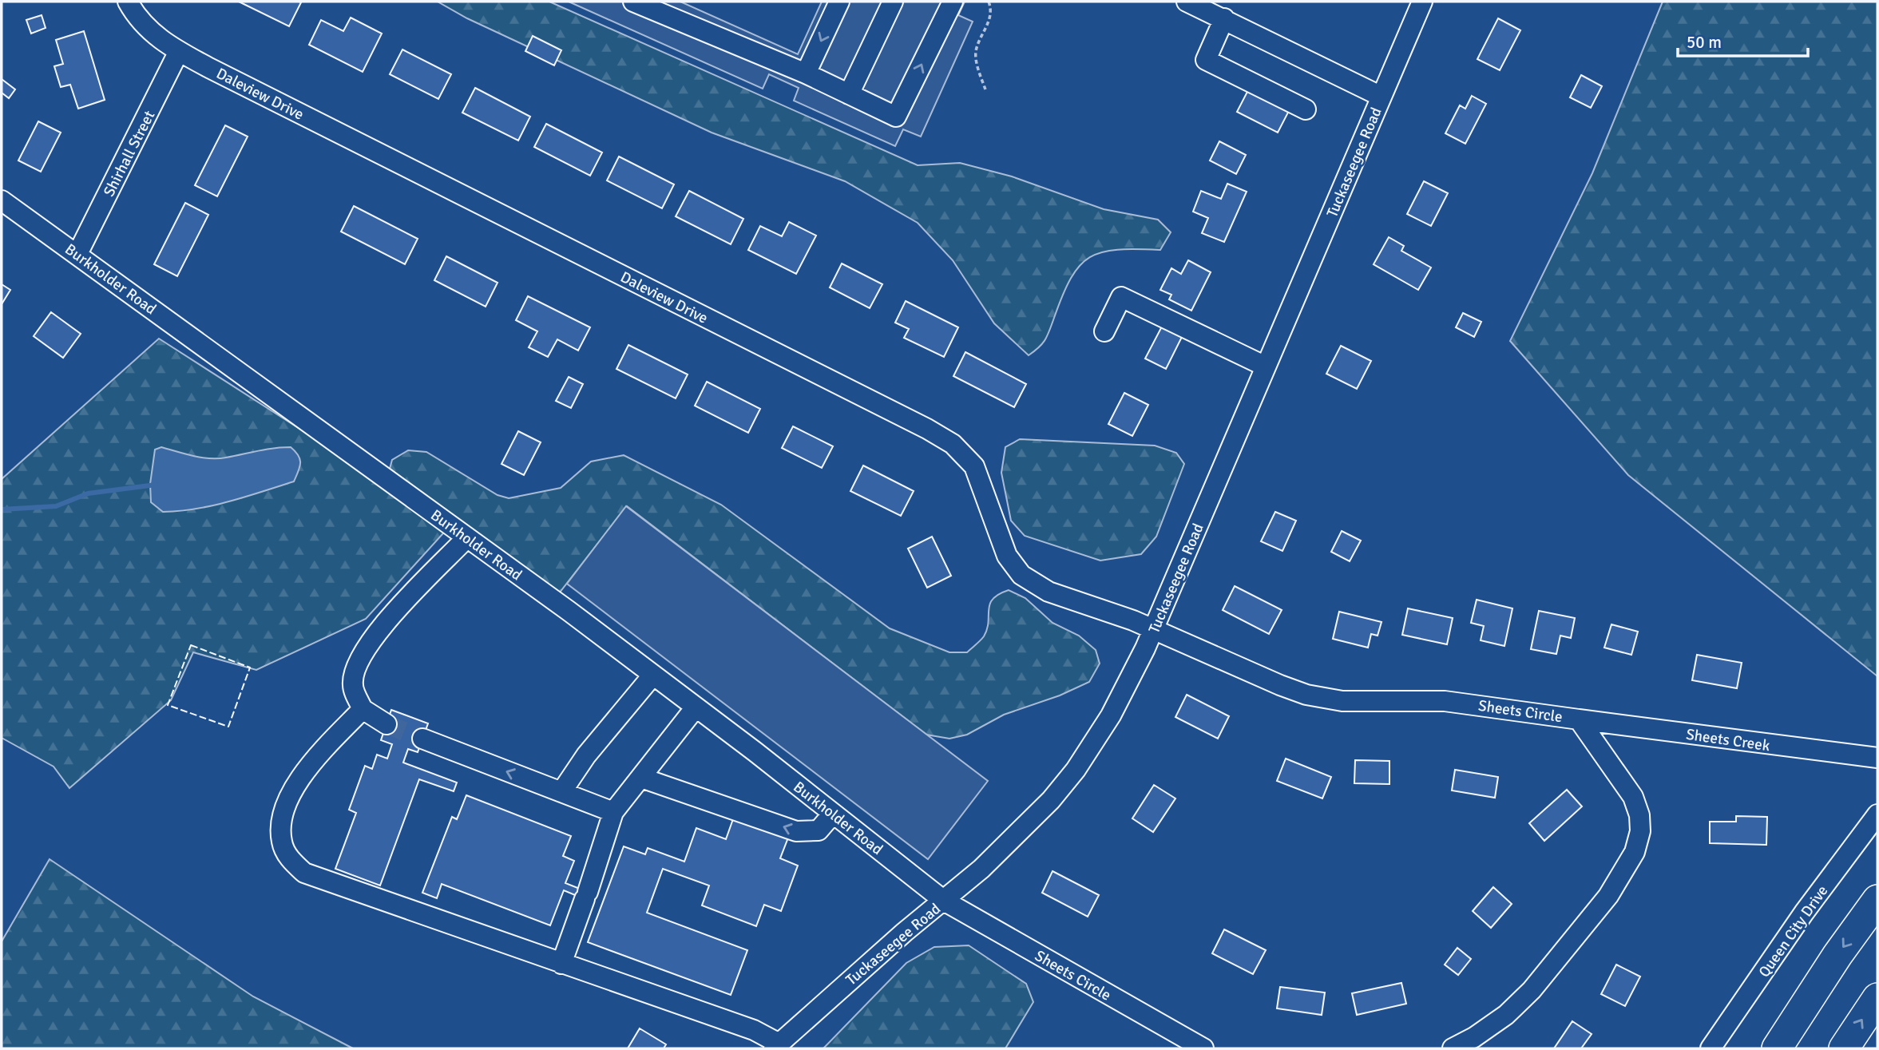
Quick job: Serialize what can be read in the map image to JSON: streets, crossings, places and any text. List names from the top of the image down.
{
  "streets": {
    "street": [
      "Daleview Drive",
      "Shirhall Street",
      "Tuckaseegee Road",
      "Burkholder Road",
      "Sheets Circle",
      "Sheets Creek",
      "Queen City Drive"
    ]
  },
  "crossings": [
    ["Daleview Drive", "Shirhall Street"],
    ["Daleview Drive", "Tuckaseegee Road"],
    ["Daleview Drive", "Sheets Circle"],
    ["Shirhall Street", "Burkholder Road"],
    ["Tuckaseegee Road", "Burkholder Road"],
    ["Tuckaseegee Road", "Sheets Circle"],
    ["Burkholder Road", "Sheets Circle"],
    ["Sheets Circle", "Sheets Creek"]
  ],
  "scale_bar": "50 m"
}
